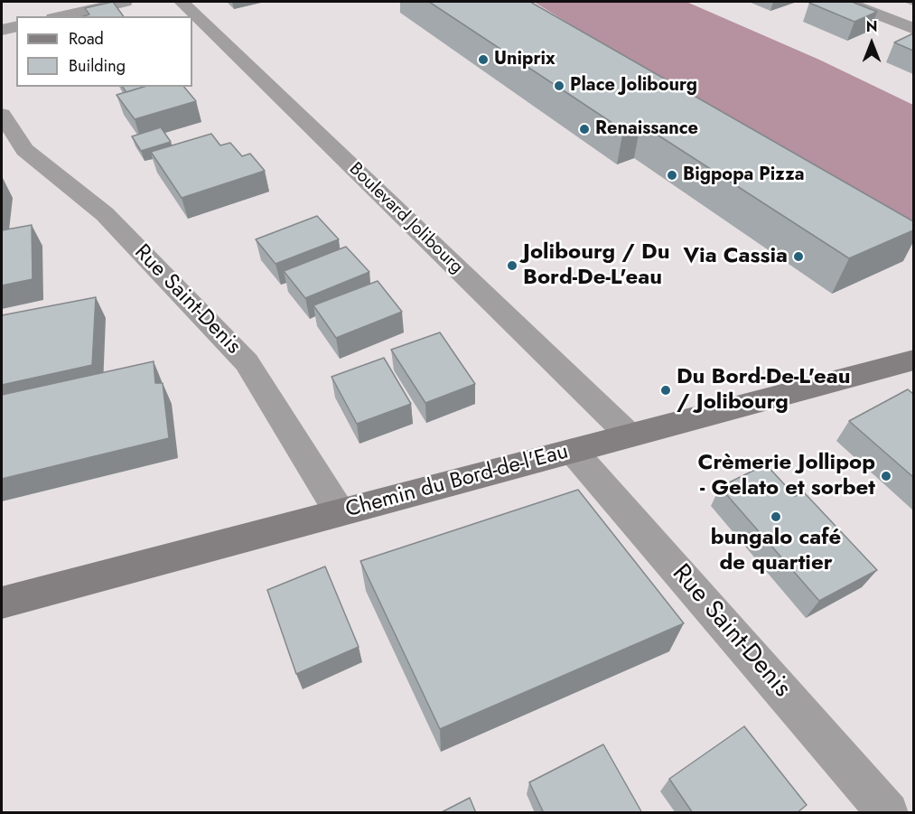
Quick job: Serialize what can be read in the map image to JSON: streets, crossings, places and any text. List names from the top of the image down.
{
  "streets": {
    "street": ["Boulevard Jolibourg", "Rue Saint-Denis", "Chemin du Bord-de-l'Eau"]
  },
  "crossings": [
    ["Boulevard Jolibourg", "Chemin du Bord-de-l'Eau"],
    ["Rue Saint-Denis", "Chemin du Bord-de-l'Eau"]
  ],
  "places": [
    "Uniprix",
    "Place Jolibourg",
    "Renaissance",
    "Bigpopa Pizza",
    "Via Cassia",
    "Jolibourg / Du Bord-De-L'eau",
    "Du Bord-De-L'eau / Jolibourg",
    "Crèmerie Jollipop - Gelato et sorbet",
    "bungalo café de quartier"
  ],
  "legend": ["Road", "Building"],
  "north": "top"
}
